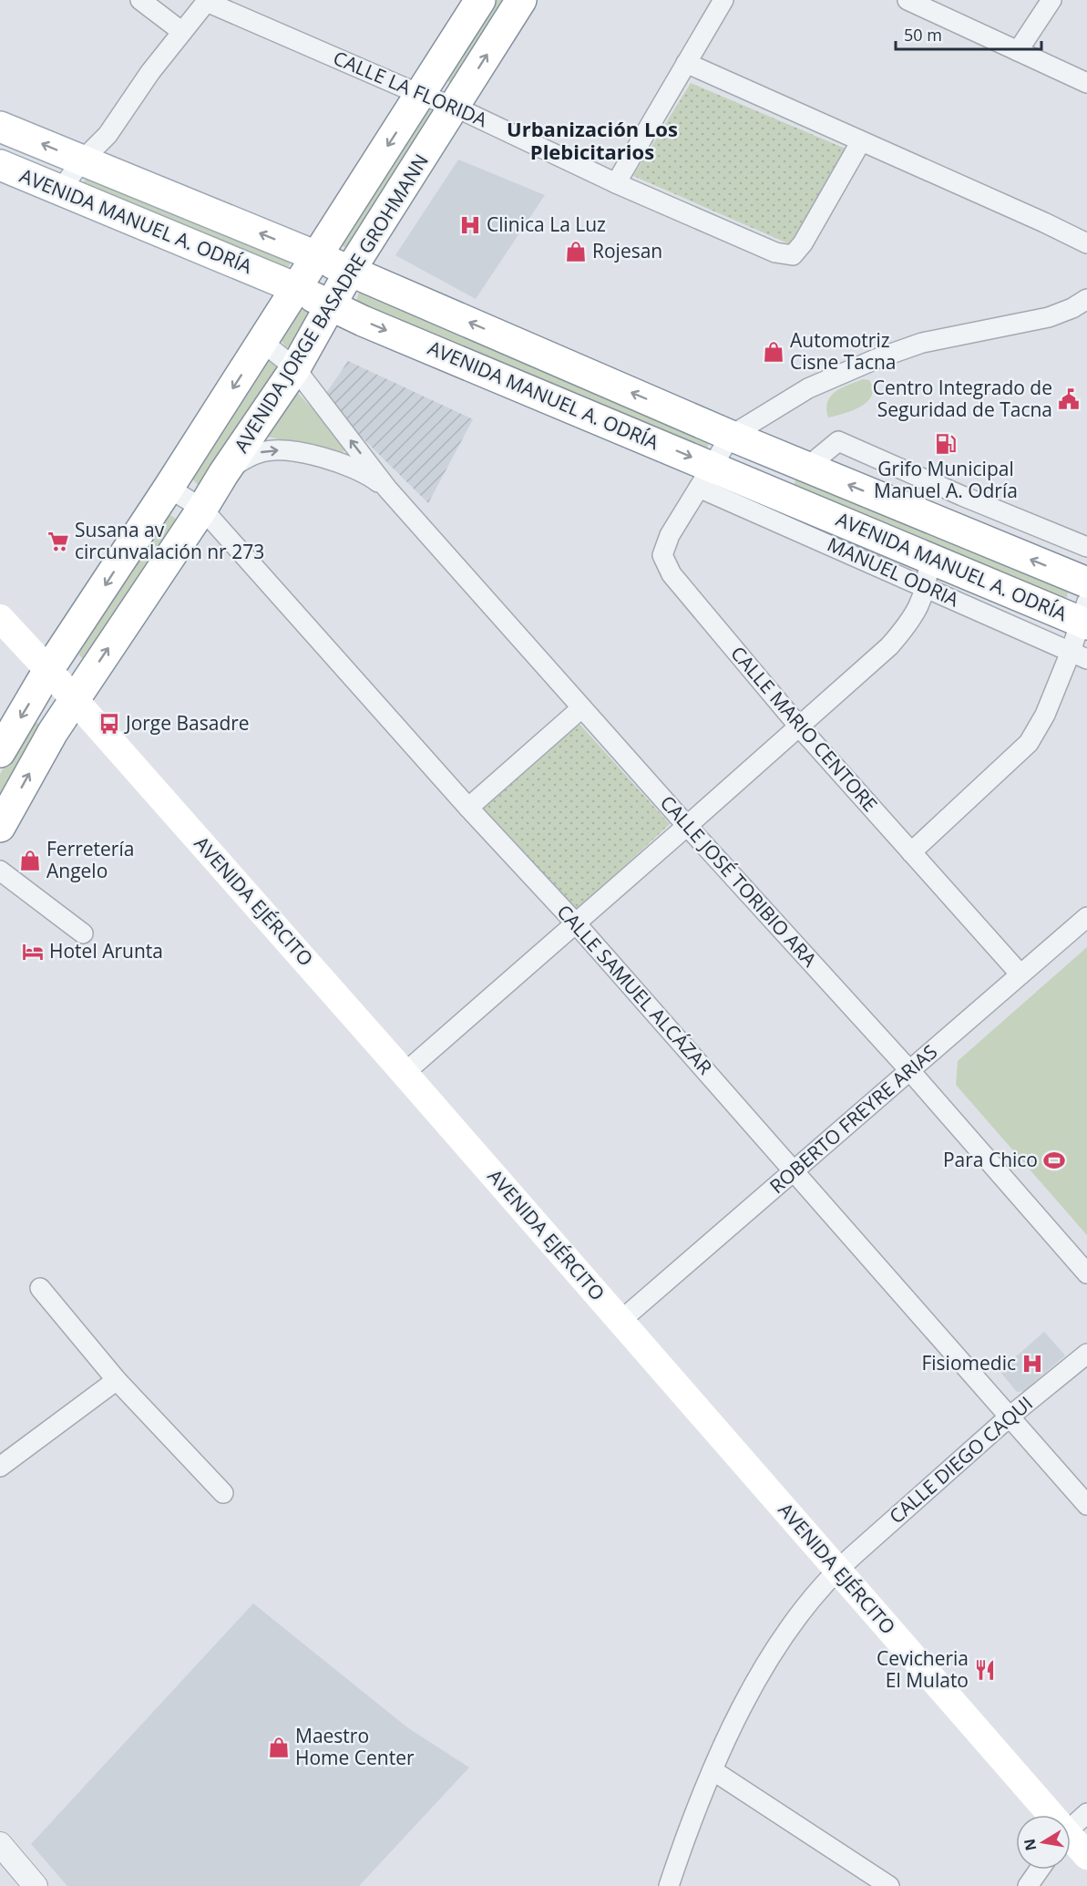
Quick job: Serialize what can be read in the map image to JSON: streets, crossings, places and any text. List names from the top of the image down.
{
  "streets": {
    "main road": ["AVENIDA MANUEL A. ODRÍA", "AVENIDA JORGE BASADRE GROHMANN", "AVENIDA EJÉRCITO"],
    "street": [
      "CALLE LA FLORIDA",
      "MANUEL ODRIA",
      "CALLE MARIO CENTORE",
      "CALLE JOSÉ TORIBIO ARA",
      "CALLE SAMUEL ALCÁZAR",
      "ROBERTO FREYRE ARIAS",
      "CALLE DIEGO CAQUI"
    ]
  },
  "crossings": [
    ["CALLE LA FLORIDA", "AVENIDA JORGE BASADRE GROHMANN"],
    ["AVENIDA MANUEL A. ODRÍA", "AVENIDA JORGE BASADRE GROHMANN"],
    ["AVENIDA MANUEL A. ODRÍA", "MANUEL ODRIA"],
    ["AVENIDA MANUEL A. ODRÍA", "CALLE MARIO CENTORE"],
    ["AVENIDA JORGE BASADRE GROHMANN", "CALLE JOSÉ TORIBIO ARA"],
    ["AVENIDA JORGE BASADRE GROHMANN", "AVENIDA EJÉRCITO"],
    ["AVENIDA JORGE BASADRE GROHMANN", "CALLE SAMUEL ALCÁZAR"],
    ["MANUEL ODRIA", "CALLE MARIO CENTORE"],
    ["CALLE MARIO CENTORE", "ROBERTO FREYRE ARIAS"],
    ["CALLE JOSÉ TORIBIO ARA", "ROBERTO FREYRE ARIAS"],
    ["AVENIDA EJÉRCITO", "ROBERTO FREYRE ARIAS"],
    ["AVENIDA EJÉRCITO", "CALLE DIEGO CAQUI"],
    ["CALLE SAMUEL ALCÁZAR", "ROBERTO FREYRE ARIAS"],
    ["CALLE SAMUEL ALCÁZAR", "CALLE DIEGO CAQUI"]
  ],
  "districts": ["Urbanización Los Plebicitarios"],
  "places": {
    "hospital": ["Clinica La Luz", "Fisiomedic"],
    "shop": [
      "Rojesan",
      "Automotriz Cisne Tacna",
      "Ferretería Angelo",
      "Maestro Home Center"
    ],
    "public building": ["Centro Integrado de Seguridad de Tacna"],
    "fuel station": ["Grifo Municipal Manuel A. Odría"],
    "supermarket": ["Susana av circunvalación nr 273"],
    "bus stop": ["Jorge Basadre"],
    "hotel": ["Hotel Arunta"],
    "sports": ["Para Chico"],
    "restaurant": ["Cevicheria El Mulato"]
  },
  "scale_bar": "50 m",
  "north": "left"
}
